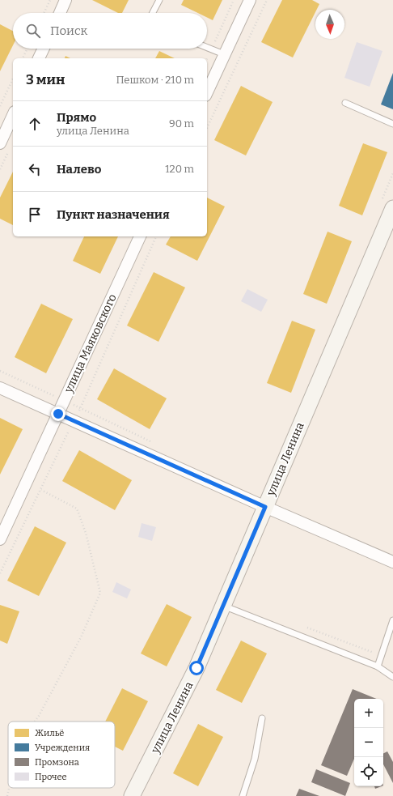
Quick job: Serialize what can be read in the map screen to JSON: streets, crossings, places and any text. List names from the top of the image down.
{
  "streets": {
    "main road": ["улица Ленина"],
    "street": ["улица Маяковского"]
  },
  "legend": [
    "Жильё",
    "Учреждения",
    "Промзона",
    "Прочее"
  ],
  "north": "bottom",
  "page": {
    "search": "Поиск",
    "heading": ["3 мин", "Пешком · 210 m"],
    "list": [
      ["Прямо", "улица Ленина", "90 m"],
      ["Налево", "120 m"],
      "Пункт назначения"
    ],
    "map_buttons": ["+", "−"]
  }
}
